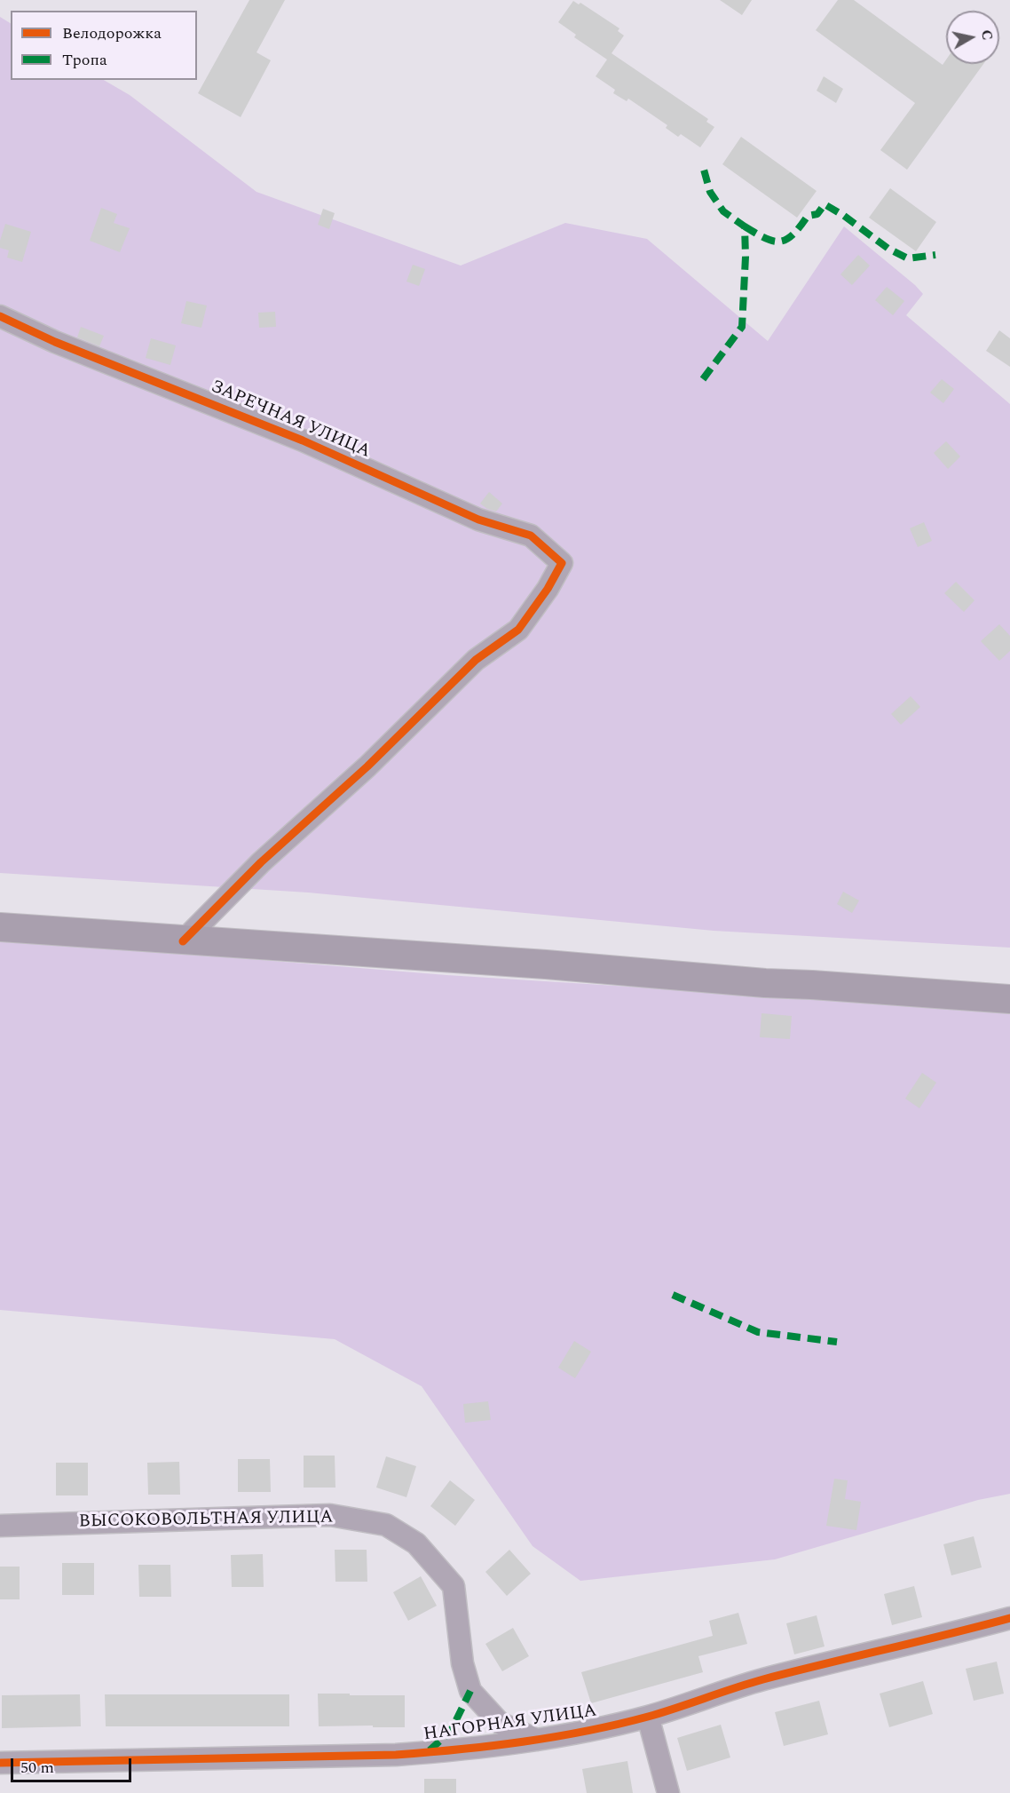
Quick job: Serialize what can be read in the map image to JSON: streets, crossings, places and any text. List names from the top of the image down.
{
  "streets": {
    "street": ["ЗАРЕЧНАЯ УЛИЦА", "ВЫСОКОВОЛЬТНАЯ УЛИЦА", "НАГОРНАЯ УЛИЦА"]
  },
  "crossings": [
    ["ВЫСОКОВОЛЬТНАЯ УЛИЦА", "НАГОРНАЯ УЛИЦА"]
  ],
  "legend": ["Велодорожка", "Тропа"],
  "scale_bar": "50 m",
  "north": "right"
}
